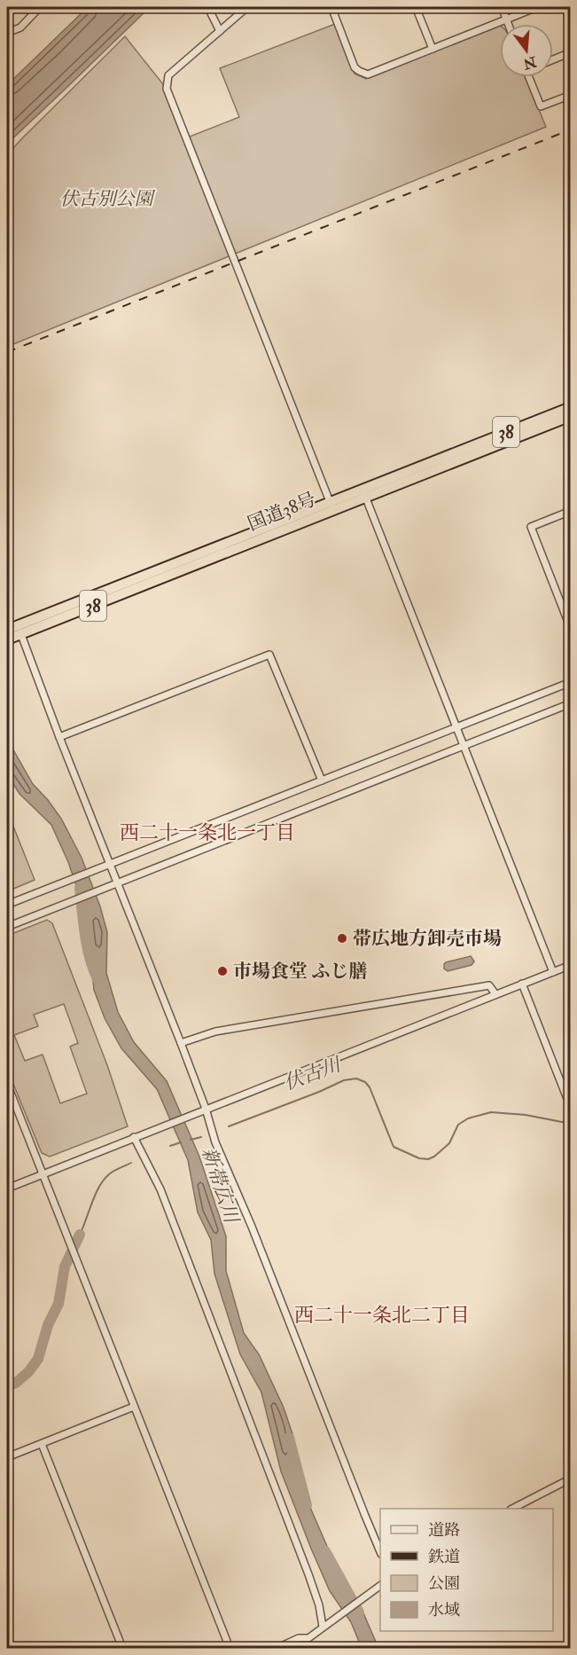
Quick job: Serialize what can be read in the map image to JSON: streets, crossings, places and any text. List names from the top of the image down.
{
  "streets": {
    "highway": ["38", "国道38号"]
  },
  "districts": ["西二十一条北一丁目", "西二十一条北二丁目"],
  "water": ["伏古川", "新帯広川"],
  "parks": ["伏古別公園"],
  "places": ["帯広地方卸売市場", "市場食堂 ふじ膳"],
  "legend": [
    "道路",
    "鉄道",
    "公園",
    "水域"
  ],
  "north": "bottom"
}
